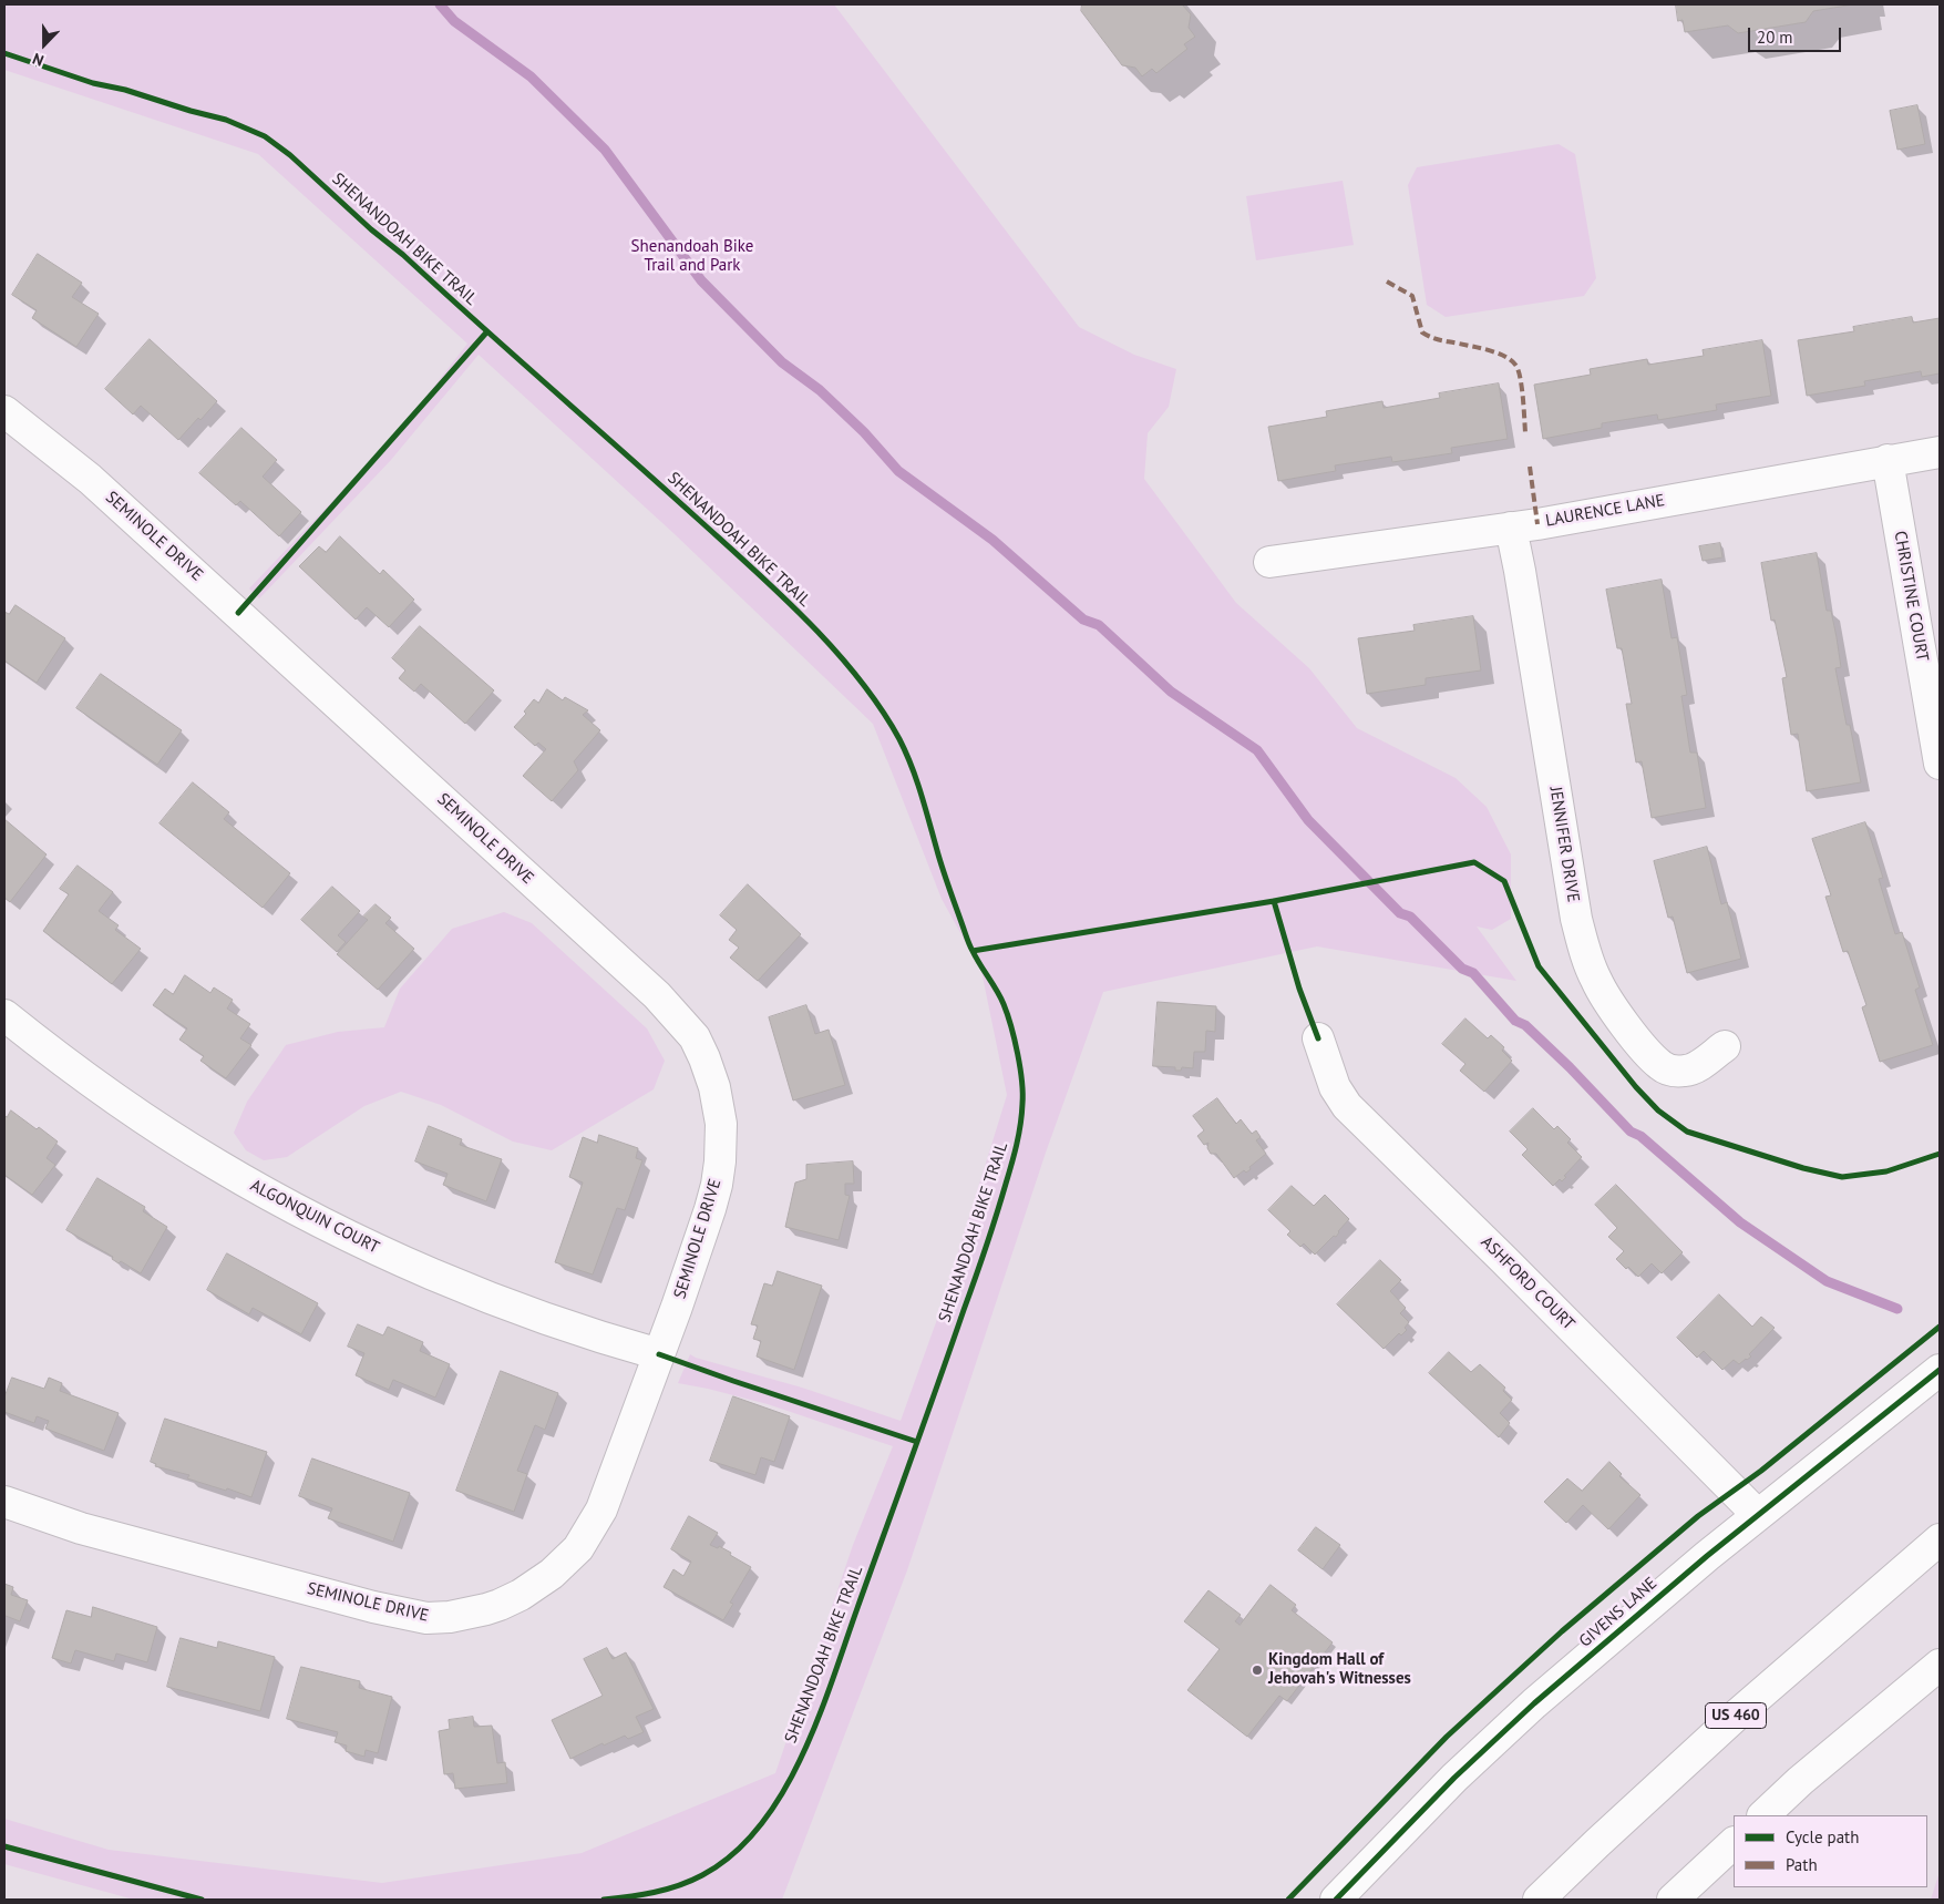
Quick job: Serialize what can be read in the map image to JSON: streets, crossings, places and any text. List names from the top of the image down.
{
  "streets": {
    "main road": [
      "LAURENCE LANE",
      "SEMINOLE DRIVE",
      "CHRISTINE COURT",
      "JENNIFER DRIVE",
      "ALGONQUIN COURT",
      "ASHFORD COURT",
      "GIVENS LANE",
      "US 460"
    ],
    "cycle path": ["SHENANDOAH BIKE TRAIL"]
  },
  "crossings": [
    ["LAURENCE LANE", "CHRISTINE COURT"],
    ["LAURENCE LANE", "JENNIFER DRIVE"],
    ["SEMINOLE DRIVE", "ALGONQUIN COURT"],
    ["ASHFORD COURT", "GIVENS LANE"]
  ],
  "parks": ["Shenandoah Bike Trail and Park"],
  "places": ["Kingdom Hall of Jehovah's Witnesses"],
  "legend": ["Cycle path", "Path"],
  "scale_bar": "20 m",
  "north": "bottom"
}
